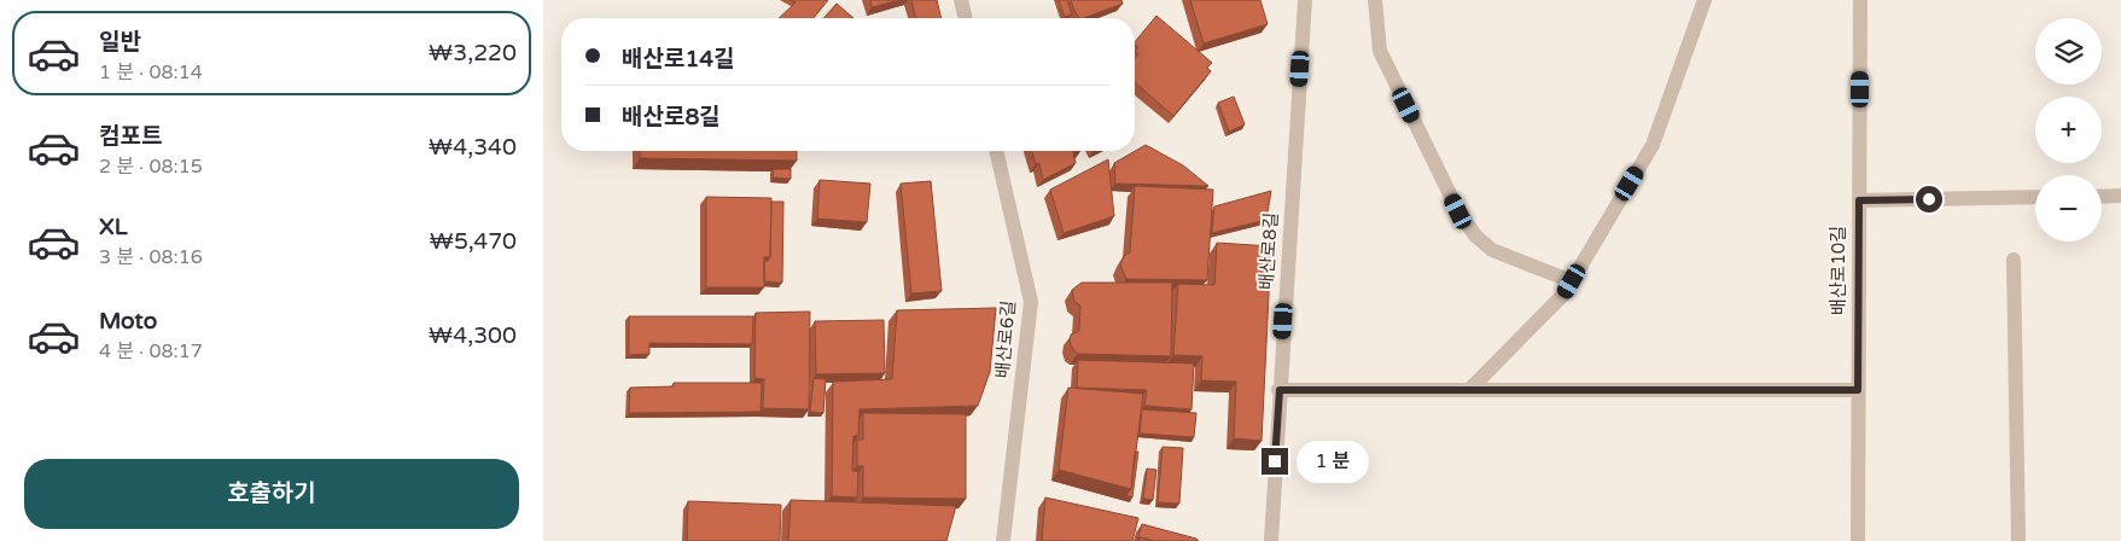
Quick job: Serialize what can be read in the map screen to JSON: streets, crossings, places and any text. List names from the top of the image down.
{
  "streets": {
    "street": ["배산로8길", "배산로10길", "배산로6길"]
  },
  "page": {
    "list": [
      {
        "name": "일반",
        "note": "1 분 · 08:14",
        "value": "₩3,220"
      },
      {
        "name": "컴포트",
        "note": "2 분 · 08:15",
        "value": "₩4,340"
      },
      {
        "name": "XL",
        "note": "3 분 · 08:16",
        "value": "₩5,470"
      },
      {
        "name": "Moto",
        "note": "4 분 · 08:17",
        "value": "₩4,300"
      }
    ],
    "map_buttons": ["+", "−"],
    "banner": ["배산로14길", "배산로8길"],
    "bubble": "1 분",
    "buttons": "호출하기"
  }
}
